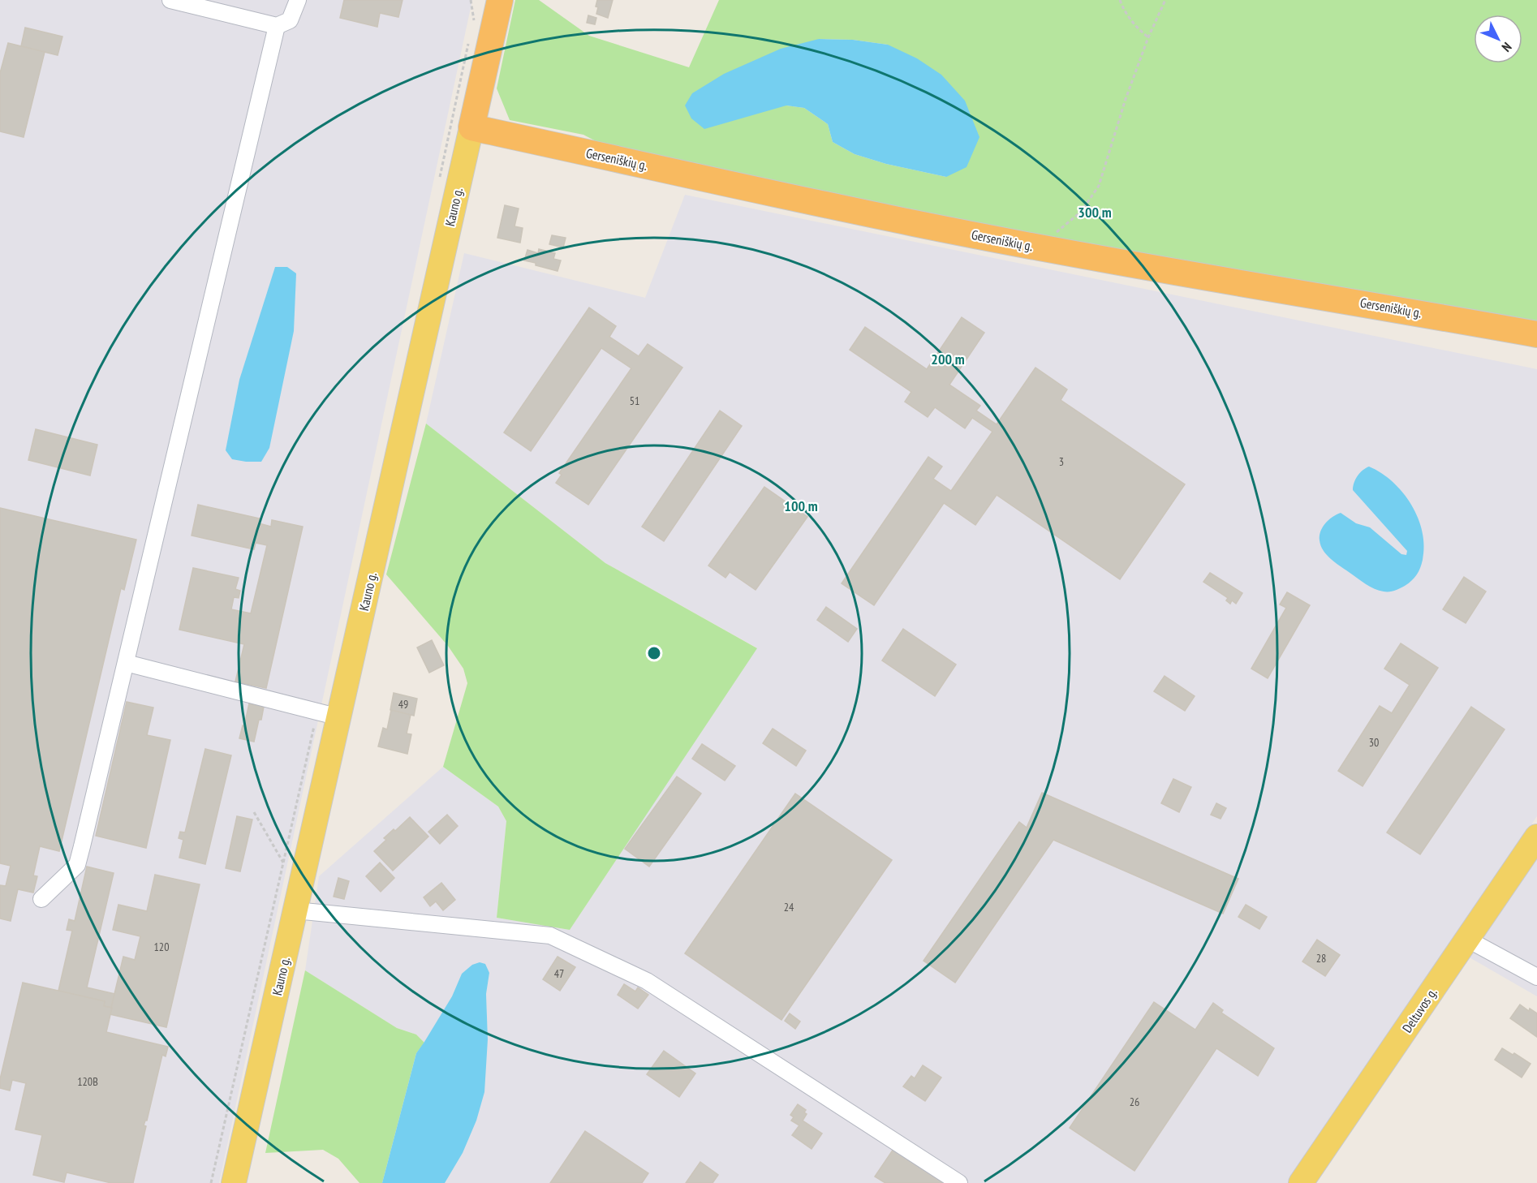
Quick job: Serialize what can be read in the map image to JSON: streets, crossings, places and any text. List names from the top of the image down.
{
  "streets": {
    "highway": ["Gerseniškių g.", "Kauno g."],
    "main road": ["Deltuvos g."]
  },
  "crossings": [
    ["Gerseniškių g.", "Kauno g."]
  ],
  "house_numbers": [
    "51",
    "3",
    "49",
    "30",
    "24",
    "120",
    "28",
    "47",
    "120B",
    "26"
  ],
  "north": "bottom right",
  "rings": ["300 m", "200 m", "100 m"]
}
